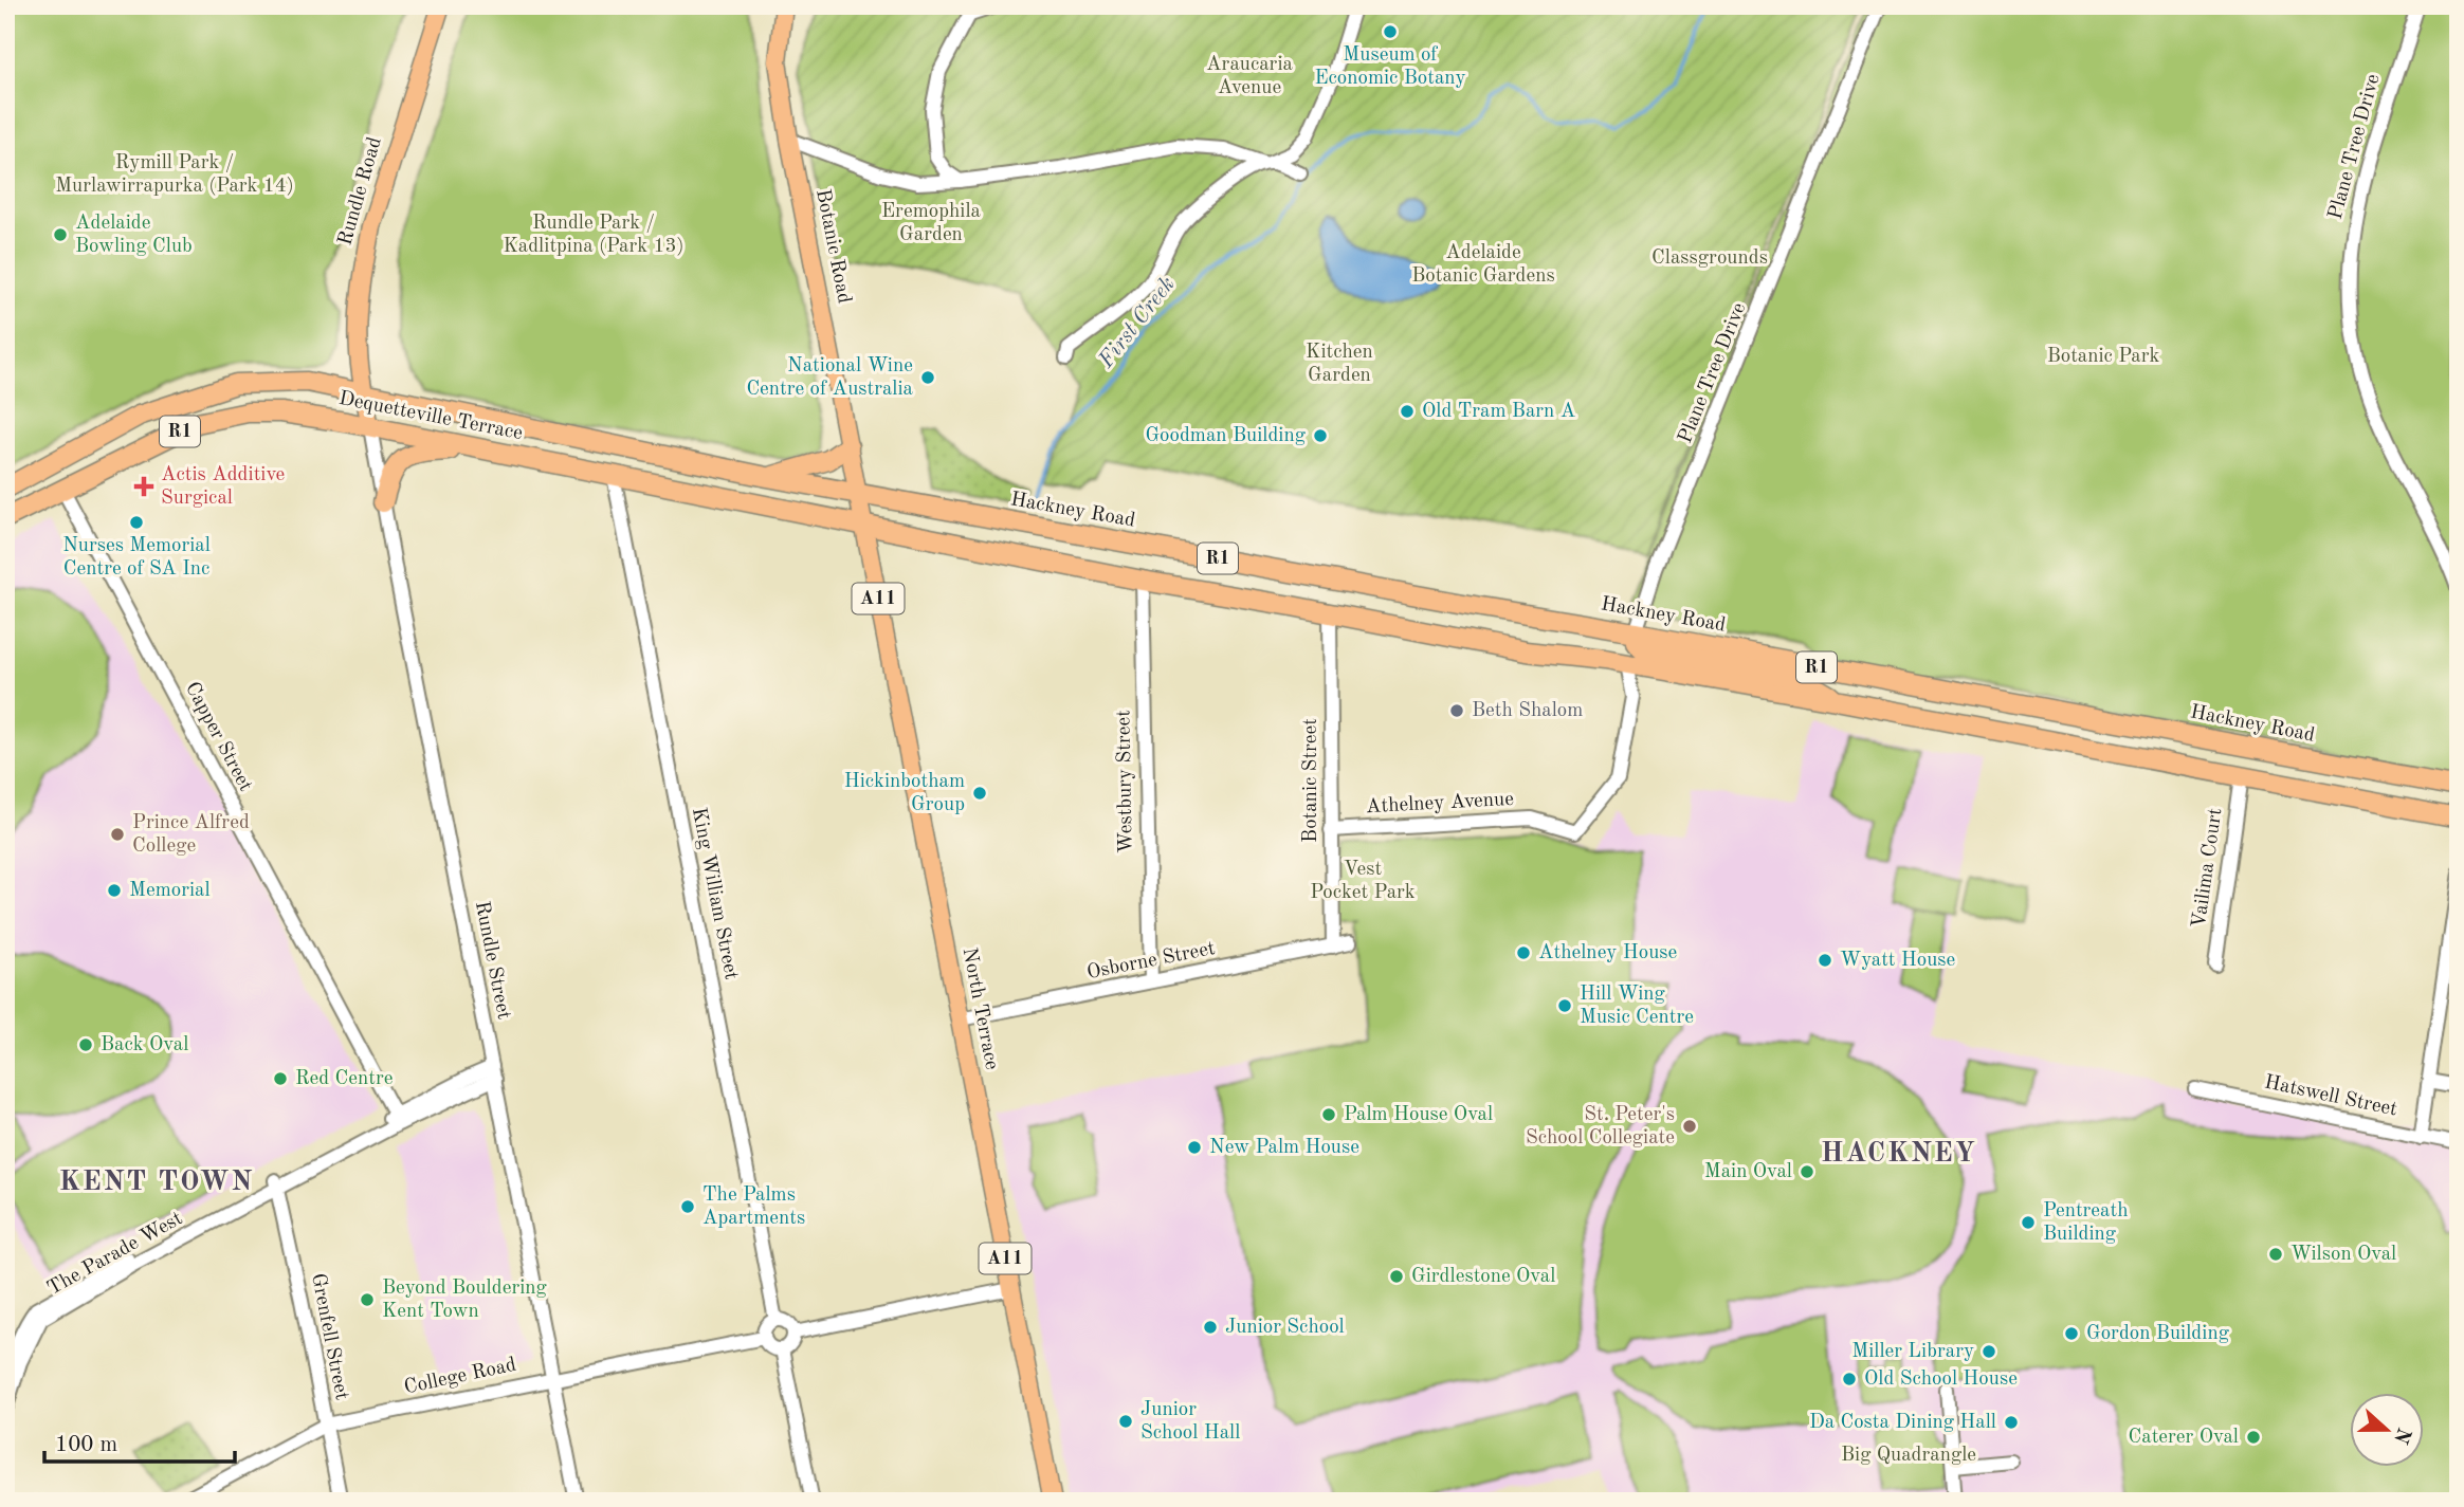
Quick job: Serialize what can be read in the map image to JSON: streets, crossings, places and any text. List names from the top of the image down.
{
  "streets": {
    "highway": ["Dequetteville Terrace", "R1", "Hackney Road"],
    "main road": [
      "Rundle Road",
      "Botanic Road",
      "A11",
      "North Terrace"
    ],
    "street": [
      "Plane Tree Drive",
      "Capper Street",
      "Botanic Street",
      "Westbury Street",
      "Athelney Avenue",
      "Vailima Court",
      "King William Street",
      "Rundle Street",
      "Osborne Street",
      "Hatswell Street",
      "The Parade West",
      "Grenfell Street",
      "College Road"
    ]
  },
  "crossings": [
    ["Plane Tree Drive", "Hackney Road"],
    ["Rundle Road", "Dequetteville Terrace"],
    ["Rundle Road", "Rundle Street"],
    ["Botanic Road", "Dequetteville Terrace"],
    ["Botanic Road", "Hackney Road"],
    ["Botanic Road", "A11"],
    ["Dequetteville Terrace", "R1"],
    ["Dequetteville Terrace", "Hackney Road"],
    ["Dequetteville Terrace", "A11"],
    ["Dequetteville Terrace", "Capper Street"],
    ["Dequetteville Terrace", "King William Street"],
    ["Dequetteville Terrace", "Rundle Street"],
    ["Dequetteville Terrace", "North Terrace"],
    ["R1", "A11"],
    ["R1", "Botanic Street"],
    ["R1", "Westbury Street"],
    ["R1", "Athelney Avenue"],
    ["R1", "Vailima Court"],
    ["R1", "North Terrace"],
    ["Hackney Road", "A11"],
    ["A11", "North Terrace"],
    ["Capper Street", "The Parade West"],
    ["Botanic Street", "Athelney Avenue"],
    ["Botanic Street", "Osborne Street"],
    ["Westbury Street", "Osborne Street"],
    ["King William Street", "College Road"],
    ["Rundle Street", "The Parade West"],
    ["Rundle Street", "College Road"],
    ["Osborne Street", "North Terrace"],
    ["The Parade West", "Grenfell Street"],
    ["Grenfell Street", "College Road"]
  ],
  "districts": ["HACKNEY", "KENT TOWN"],
  "water": ["First Creek"],
  "parks": [
    "Araucaria Avenue",
    "Rymill Park / Murlawirrapurka (Park 14)",
    "Eremophila Garden",
    "Rundle Park / Kadlitpina (Park 13)",
    "Adelaide Botanic Gardens",
    "Classgrounds",
    "Kitchen Garden",
    "Botanic Park",
    "Vest Pocket Park",
    "Big Quadrangle"
  ],
  "places": {
    "other": [
      "Museum of Economic Botany",
      "Adelaide Bowling Club",
      "National Wine Centre of Australia",
      "Old Tram Barn A",
      "Goodman Building",
      "Nurses Memorial Centre of SA Inc",
      "Beth Shalom",
      "Hickinbotham Group",
      "Prince Alfred College",
      "Memorial",
      "Athelney House",
      "Wyatt House",
      "Hill Wing Music Centre",
      "Back Oval",
      "Red Centre",
      "Palm House Oval",
      "St. Peter's School Collegiate",
      "New Palm House",
      "Main Oval",
      "The Palms Apartments",
      "Pentreath Building",
      "Wilson Oval",
      "Girdlestone Oval",
      "Beyond Bouldering Kent Town",
      "Junior School",
      "Gordon Building",
      "Miller Library",
      "Old School House",
      "Junior School Hall",
      "Da Costa Dining Hall",
      "Caterer Oval"
    ],
    "health": ["Actis Additive Surgical"]
  },
  "scale_bar": "100 m",
  "north": "right"
}
